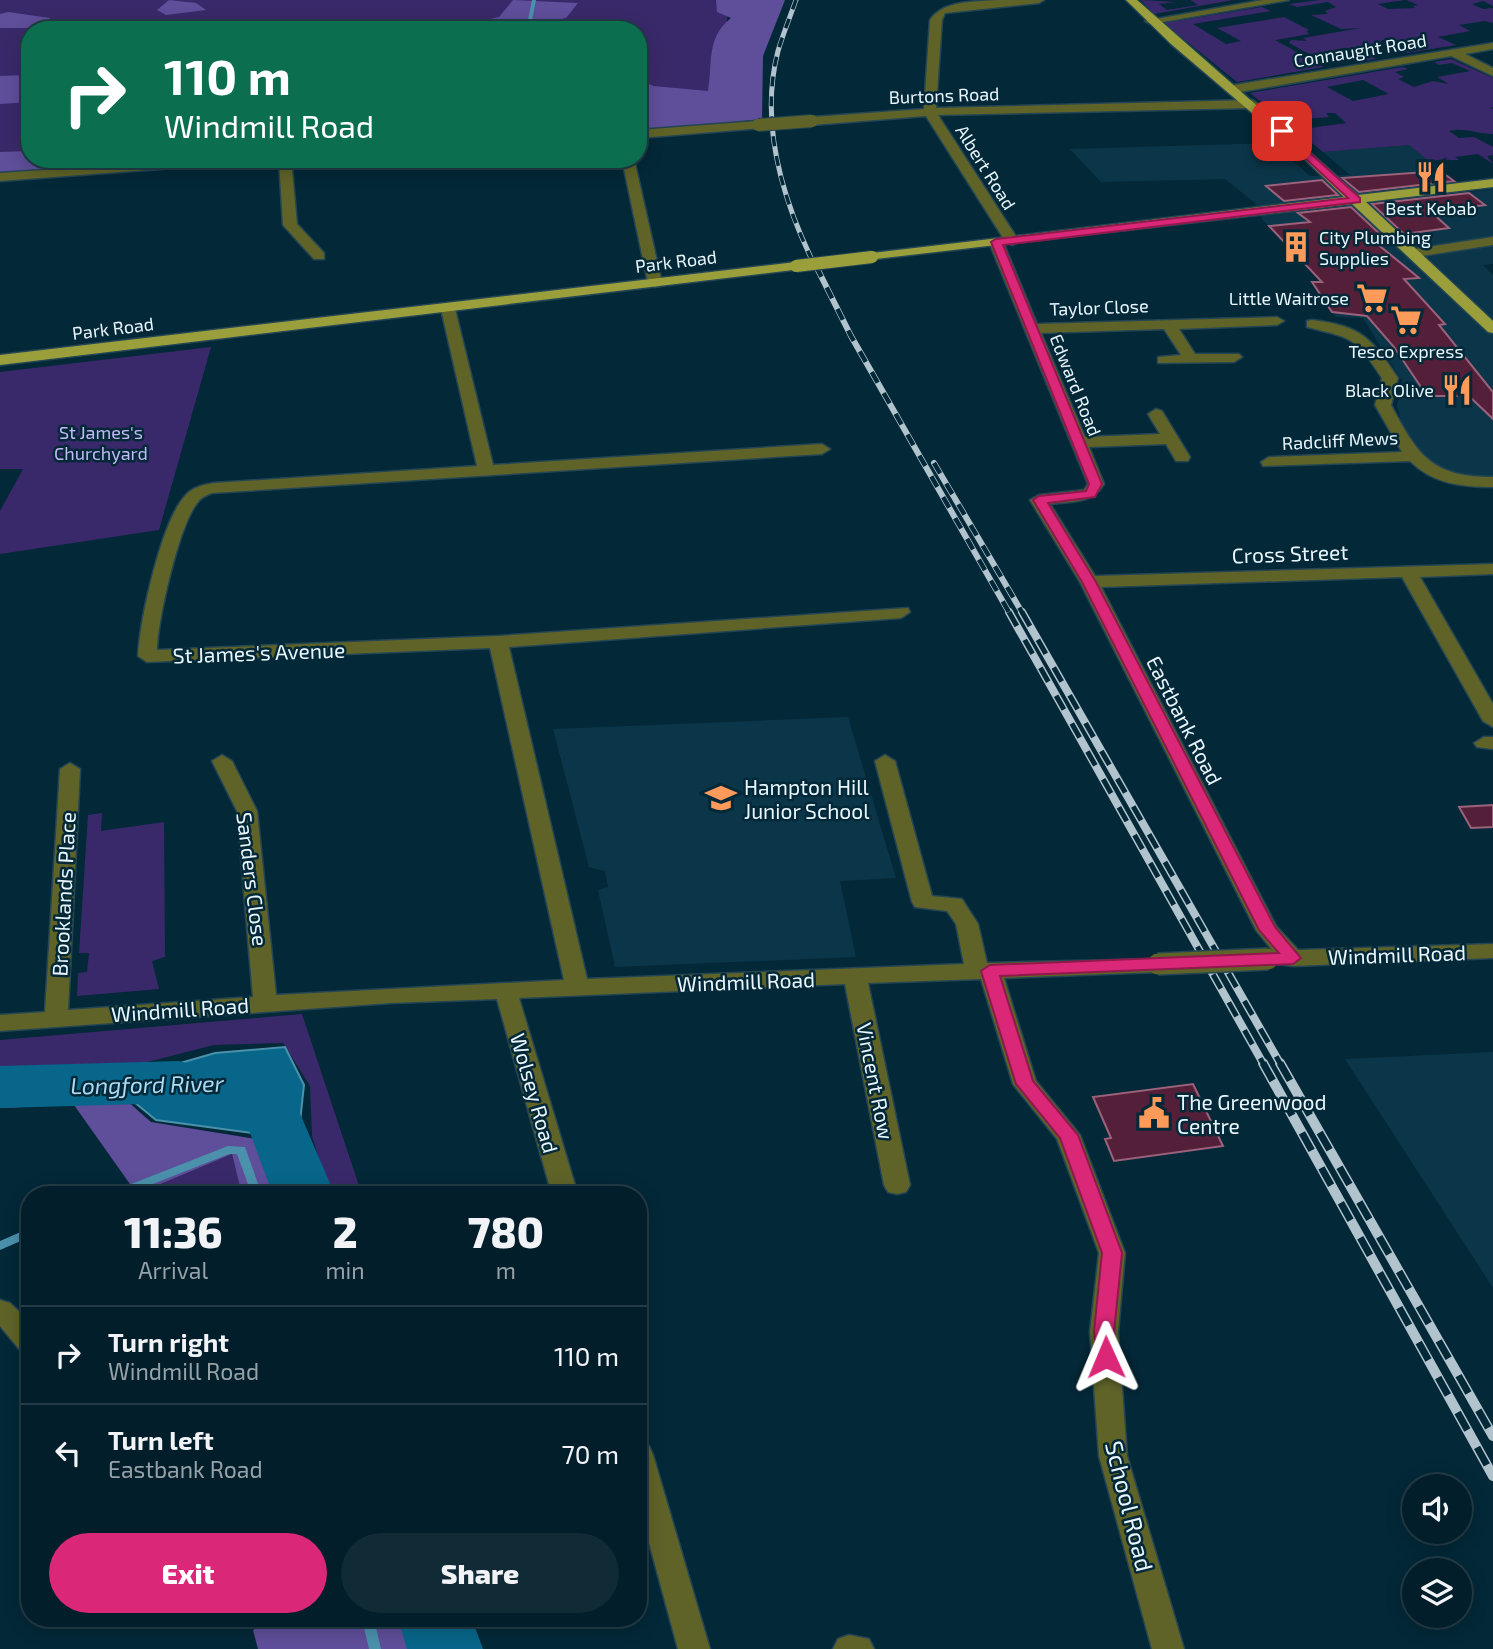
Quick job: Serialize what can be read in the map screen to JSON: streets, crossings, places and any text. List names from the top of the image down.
{
  "streets": {
    "main road": ["Park Road"],
    "street": [
      "Connaught Road",
      "Burtons Road",
      "Albert Road",
      "Taylor Close",
      "Edward Road",
      "Radcliff Mews",
      "Cross Street",
      "St James's Avenue",
      "Eastbank Road",
      "Sanders Close",
      "Brooklands Place",
      "Windmill Road",
      "Vincent Row",
      "Wolsey Road",
      "School Road"
    ]
  },
  "crossings": [
    ["Burtons Road", "Albert Road"],
    ["Albert Road", "Park Road"],
    ["Albert Road", "Edward Road"],
    ["Park Road", "Edward Road"],
    ["Taylor Close", "Edward Road"],
    ["Edward Road", "Eastbank Road"],
    ["Cross Street", "Eastbank Road"],
    ["Eastbank Road", "Windmill Road"],
    ["Sanders Close", "Windmill Road"],
    ["Brooklands Place", "Windmill Road"],
    ["Windmill Road", "Vincent Row"],
    ["Windmill Road", "Wolsey Road"],
    ["Windmill Road", "School Road"]
  ],
  "water": ["Longford River"],
  "parks": ["St James's Churchyard"],
  "places": {
    "restaurant": ["Best Kebab", "Black Olive"],
    "building": ["City Plumbing Supplies"],
    "supermarket": ["Little Waitrose", "Tesco Express"],
    "school or university": ["Hampton Hill Junior School"],
    "public building": ["The Greenwood Centre"]
  },
  "page": {
    "turn": ["110 m", "Windmill Road"],
    "eta": [
      "11:36",
      "Arrival",
      "2",
      "min",
      "780",
      "m"
    ],
    "list": [
      {
        "name": "Turn right",
        "note": "Windmill Road",
        "value": "110 m"
      },
      {
        "name": "Turn left",
        "note": "Eastbank Road",
        "value": "70 m"
      }
    ],
    "buttons": ["Exit", "Share"]
  }
}
